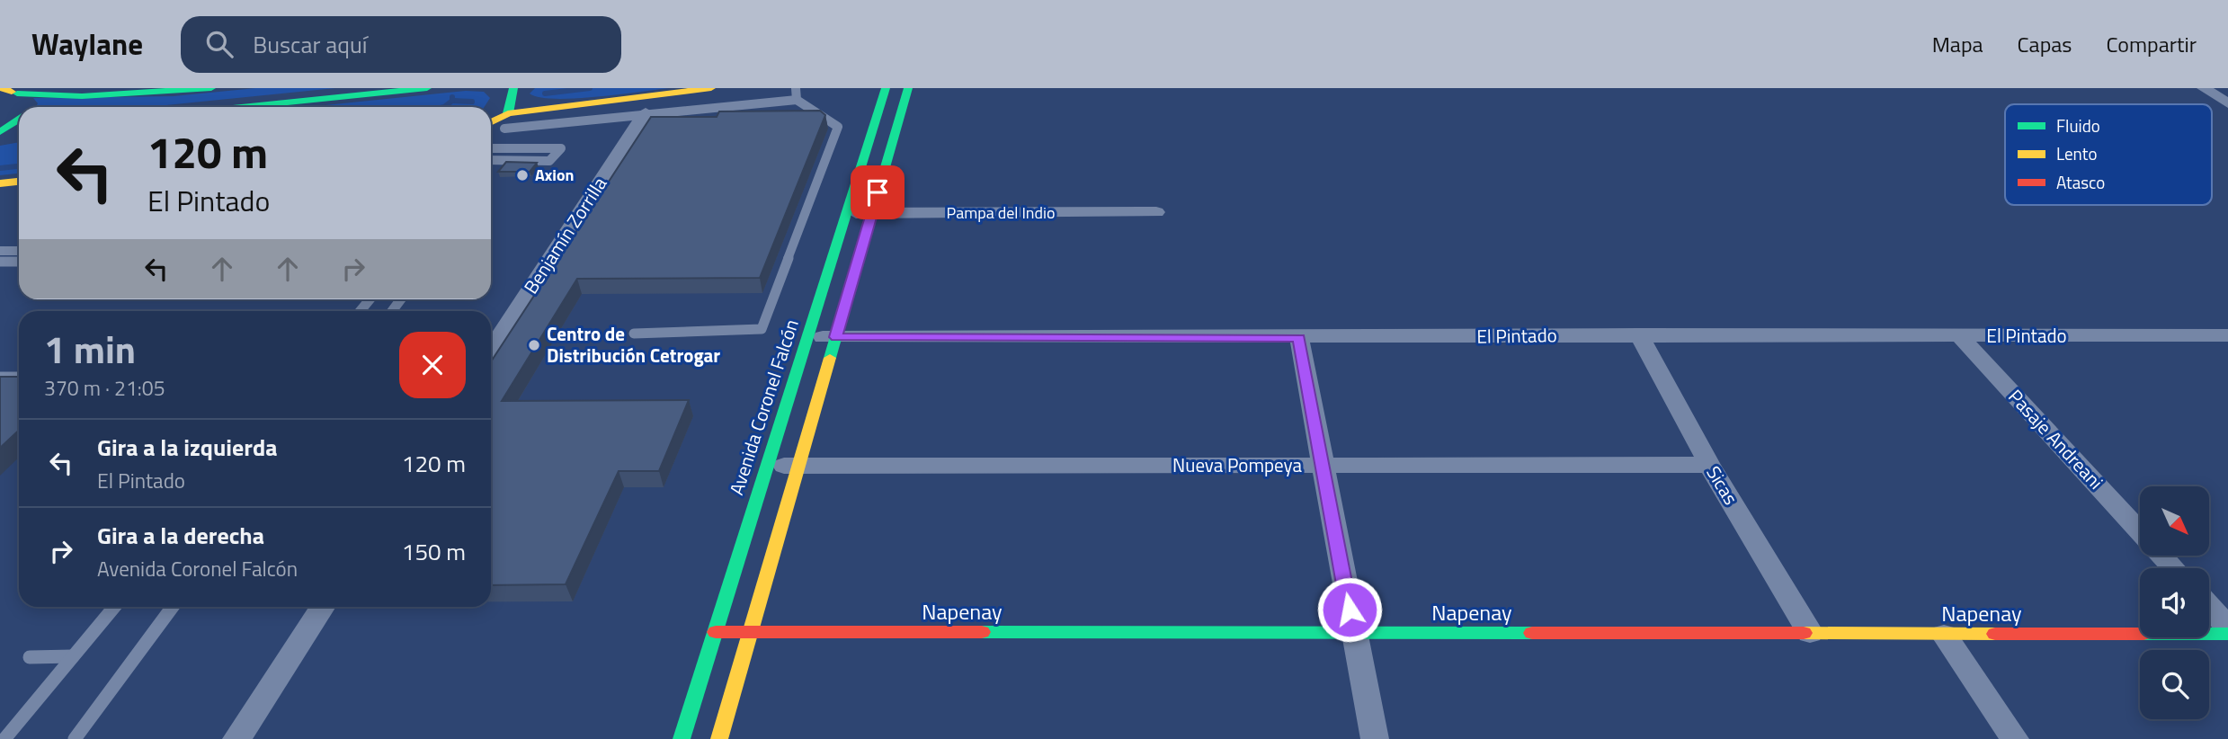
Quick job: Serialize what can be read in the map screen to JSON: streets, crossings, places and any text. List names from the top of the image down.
{
  "streets": {
    "main road": ["Avenida Coronel Falcón", "Napenay"],
    "street": [
      "Pampa del Indio",
      "Benjamín Zorrilla",
      "El Pintado",
      "Pasaje Andreani",
      "Nueva Pompeya",
      "Sicas"
    ]
  },
  "crossings": [
    ["Pampa del Indio", "Avenida Coronel Falcón"],
    ["El Pintado", "Avenida Coronel Falcón"],
    ["El Pintado", "Pasaje Andreani"],
    ["El Pintado", "Sicas"],
    ["Avenida Coronel Falcón", "Nueva Pompeya"],
    ["Avenida Coronel Falcón", "Napenay"],
    ["Nueva Pompeya", "Sicas"],
    ["Sicas", "Napenay"]
  ],
  "places": ["Axion", "Centro de Distribución Cetrogar"],
  "legend": ["Fluido", "Lento", "Atasco"],
  "north": "bottom right",
  "page": {
    "header": "Waylane",
    "search": "Buscar aquí",
    "nav": ["Mapa", "Capas", "Compartir"],
    "turn": ["120 m", "El Pintado"],
    "heading": ["1 min", "370 m · 21:05"],
    "list": [
      {
        "name": "Gira a la izquierda",
        "note": "El Pintado",
        "value": "120 m"
      },
      {
        "name": "Gira a la derecha",
        "note": "Avenida Coronel Falcón",
        "value": "150 m"
      }
    ]
  }
}
